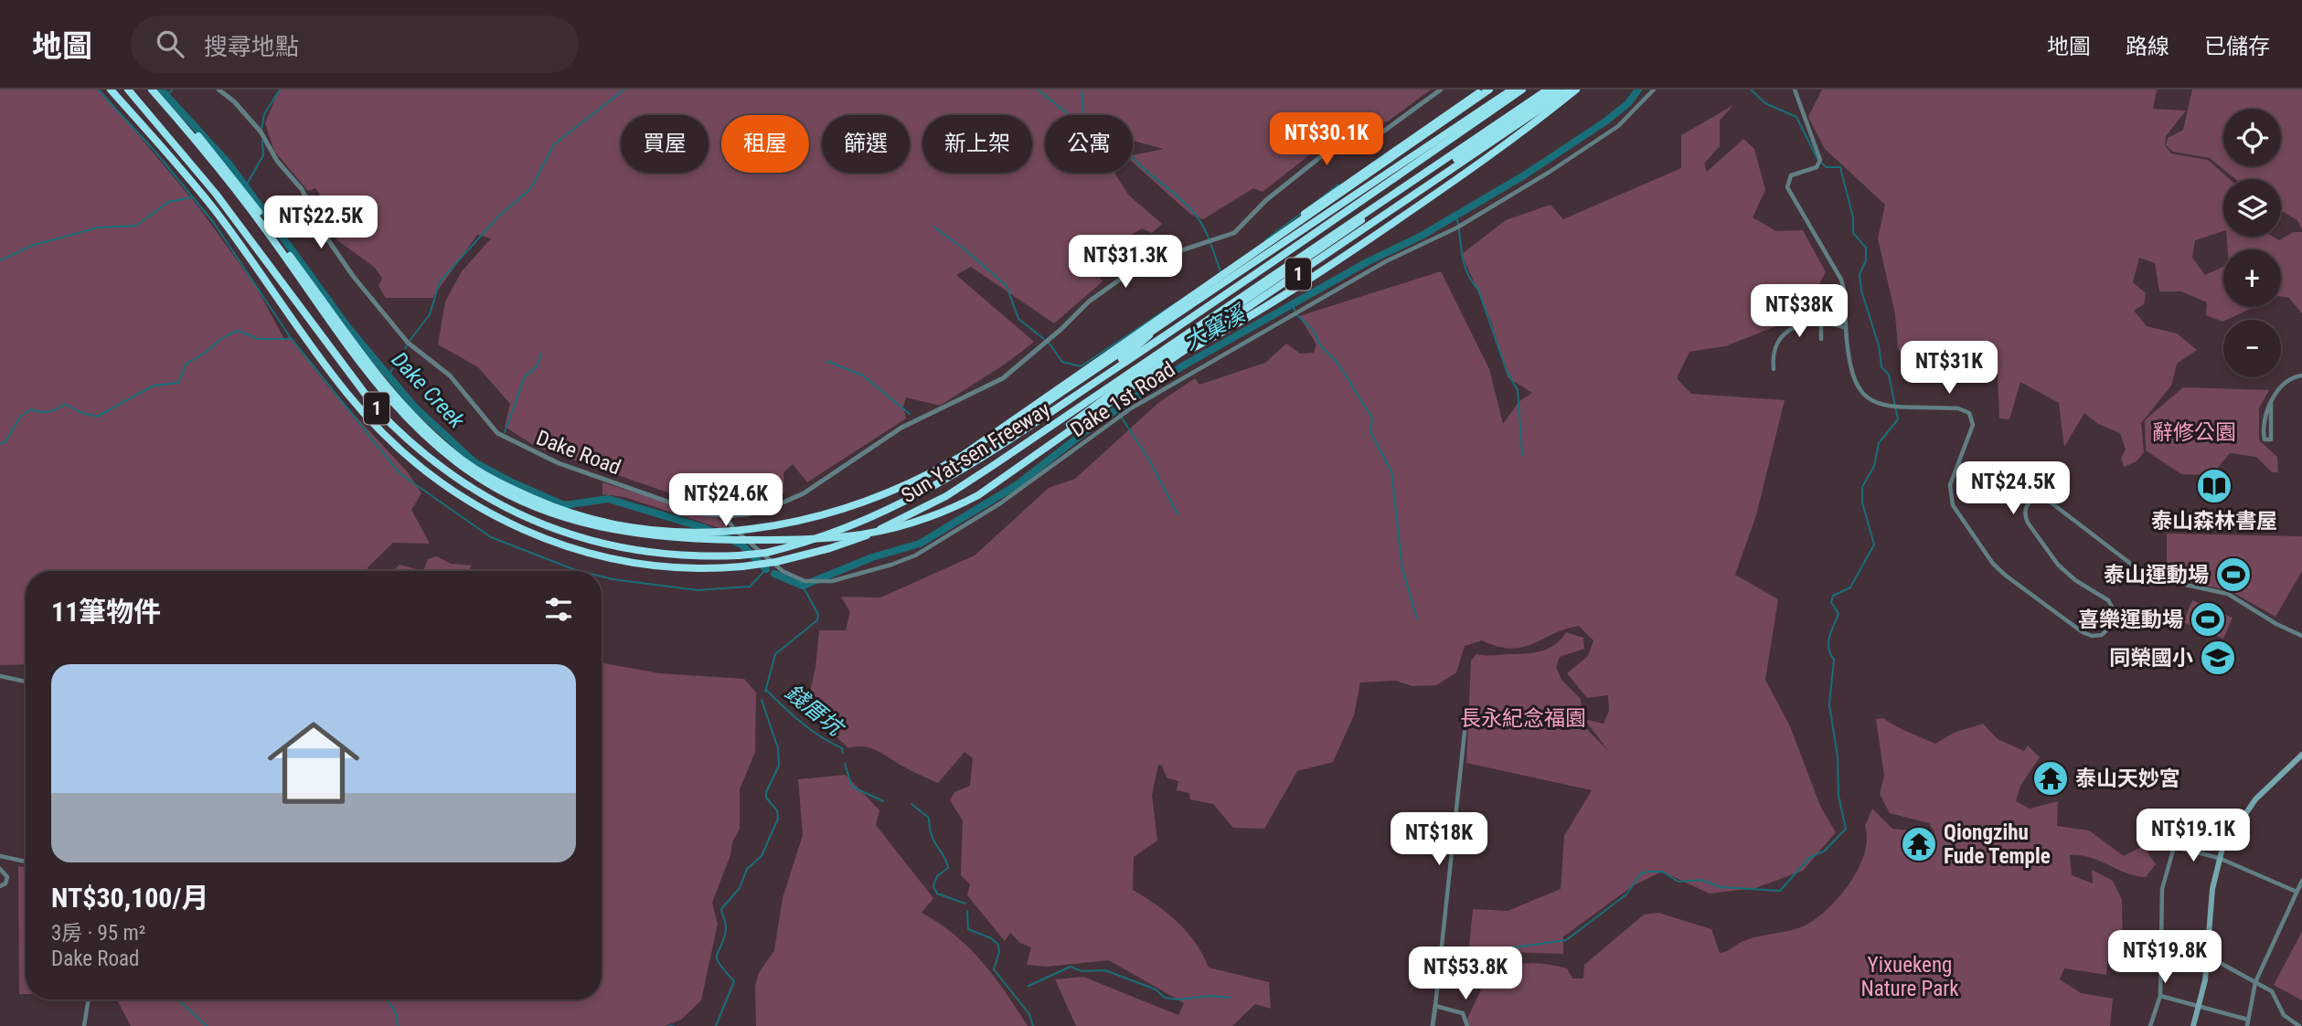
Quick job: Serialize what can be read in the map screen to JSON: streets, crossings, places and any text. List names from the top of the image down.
{
  "streets": {
    "highway": ["1", "Sun Yat-sen Freeway"],
    "street": ["Dake 1st Road", "Dake Road"]
  },
  "crossings": [
    ["Dake 1st Road", "Dake Road"]
  ],
  "water": ["大窠溪", "Dake Creek", "錢厝坑"],
  "parks": ["辭修公園", "長永紀念福園", "Yixuekeng Nature Park"],
  "places": {
    "library": ["泰山森林書屋"],
    "sports": ["泰山運動場", "喜樂運動場"],
    "school or university": ["同榮國小"],
    "temple": ["泰山天妙宮", "Qiongzihu Fude Temple"]
  },
  "page": {
    "header": "地圖",
    "search": "搜尋地點",
    "nav": ["地圖", "路線", "已儲存"],
    "map_buttons": ["+", "−"],
    "price": [
      "NT$30.1K",
      "NT$22.5K",
      "NT$31.3K",
      "NT$38K",
      "NT$31K",
      "NT$24.5K",
      "NT$24.6K",
      "NT$19.1K",
      "NT$18K",
      "NT$19.8K",
      "NT$53.8K"
    ],
    "chip": [
      "買屋",
      "租屋",
      "篩選",
      "新上架",
      "公寓"
    ],
    "heading": "11筆物件",
    "list": [
      {
        "name": "NT$30,100/月",
        "note": "3房 · 95 m² · Dake Road"
      }
    ]
  }
}
